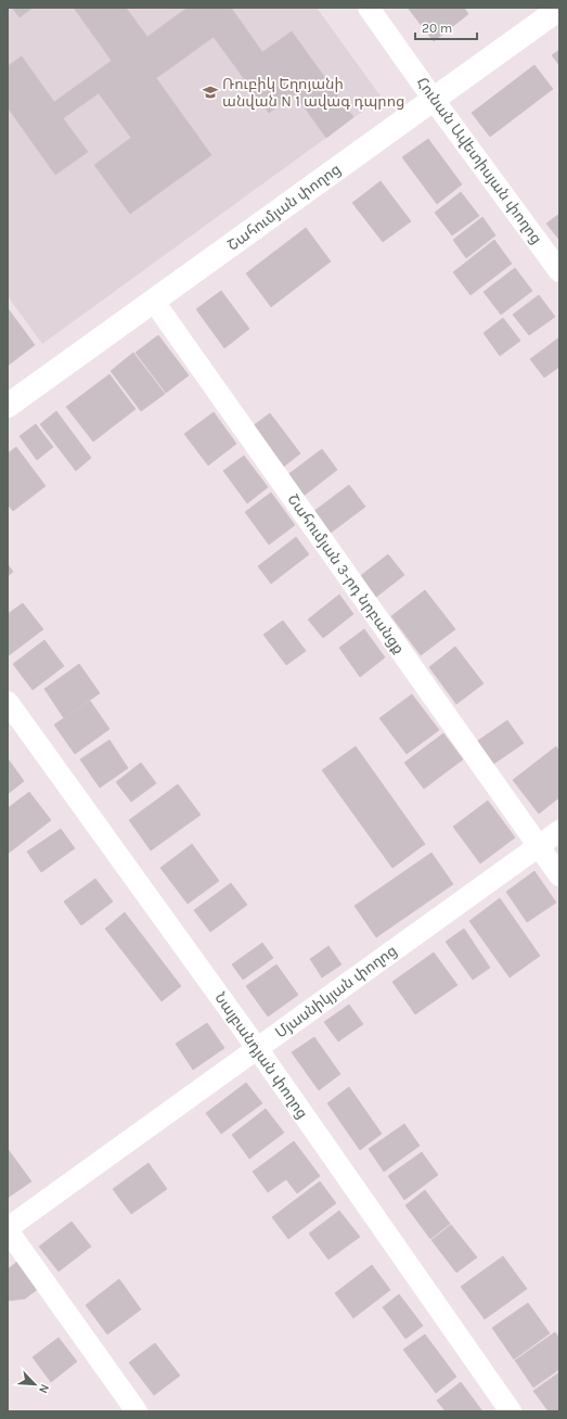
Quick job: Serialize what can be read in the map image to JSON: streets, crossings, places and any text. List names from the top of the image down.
{
  "streets": {
    "street": [
      "Հունան Ավետիսյան փողոց",
      "Շահումյան փողոց",
      "Շահումյան 3-րդ նրբանցք",
      "Մյասնիկյան փողոց",
      "Նալբանդյան փողոց"
    ]
  },
  "crossings": [
    ["Հունան Ավետիսյան փողոց", "Շահումյան փողոց"],
    ["Շահումյան փողոց", "Շահումյան 3-րդ նրբանցք"],
    ["Շահումյան 3-րդ նրբանցք", "Մյասնիկյան փողոց"],
    ["Մյասնիկյան փողոց", "Նալբանդյան փողոց"]
  ],
  "places": {
    "school or university": ["Ռուբիկ Եղոյանի անվան N 1 ավագ դպրոց"]
  },
  "scale_bar": "20 m",
  "north": "bottom right"
}
